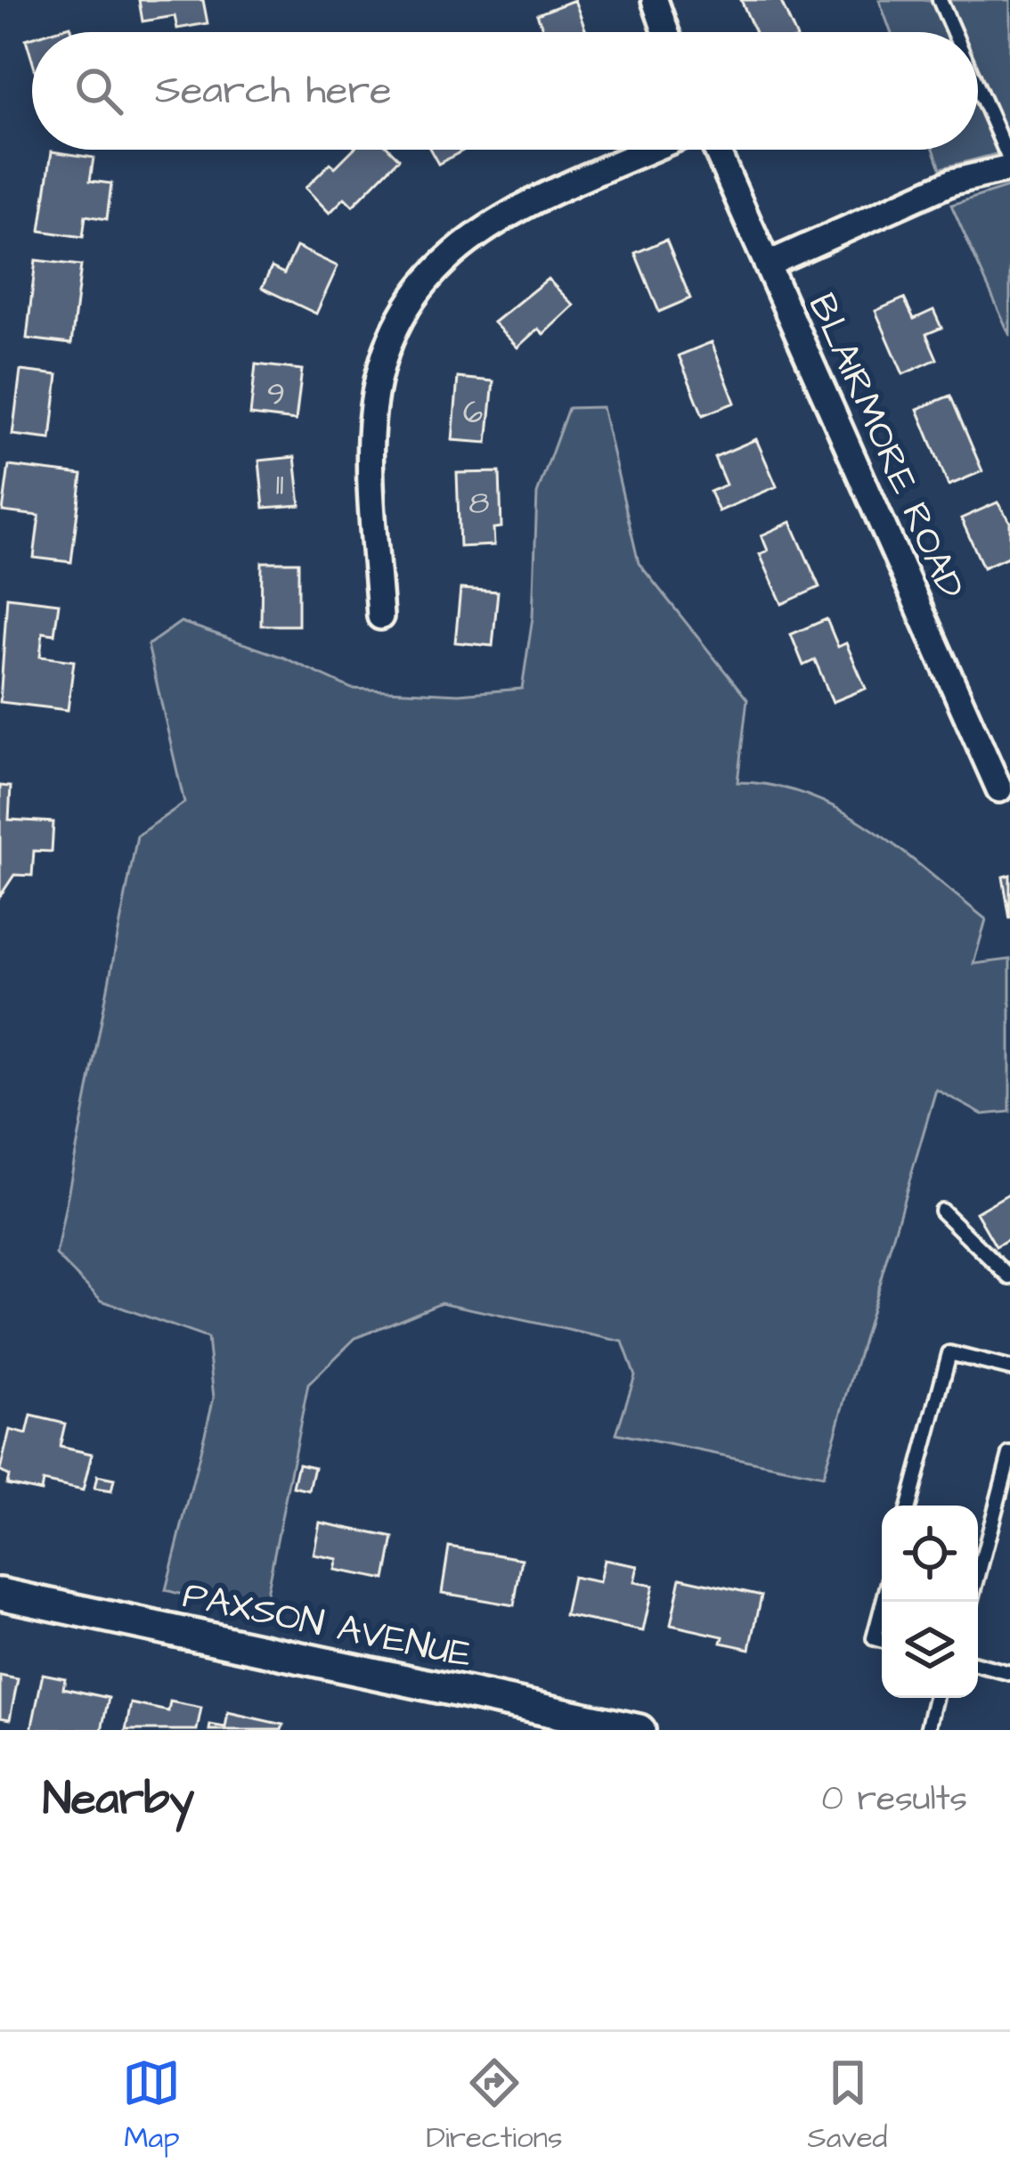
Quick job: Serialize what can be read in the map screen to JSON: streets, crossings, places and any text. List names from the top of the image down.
{
  "streets": {
    "street": ["BLAIRMORE ROAD", "PAXSON AVENUE"]
  },
  "house_numbers": [
    "9",
    "6",
    "11",
    "8"
  ],
  "page": {
    "search": "Search here",
    "heading": ["Nearby", "0 results"],
    "nav": ["Map", "Directions", "Saved"]
  }
}
